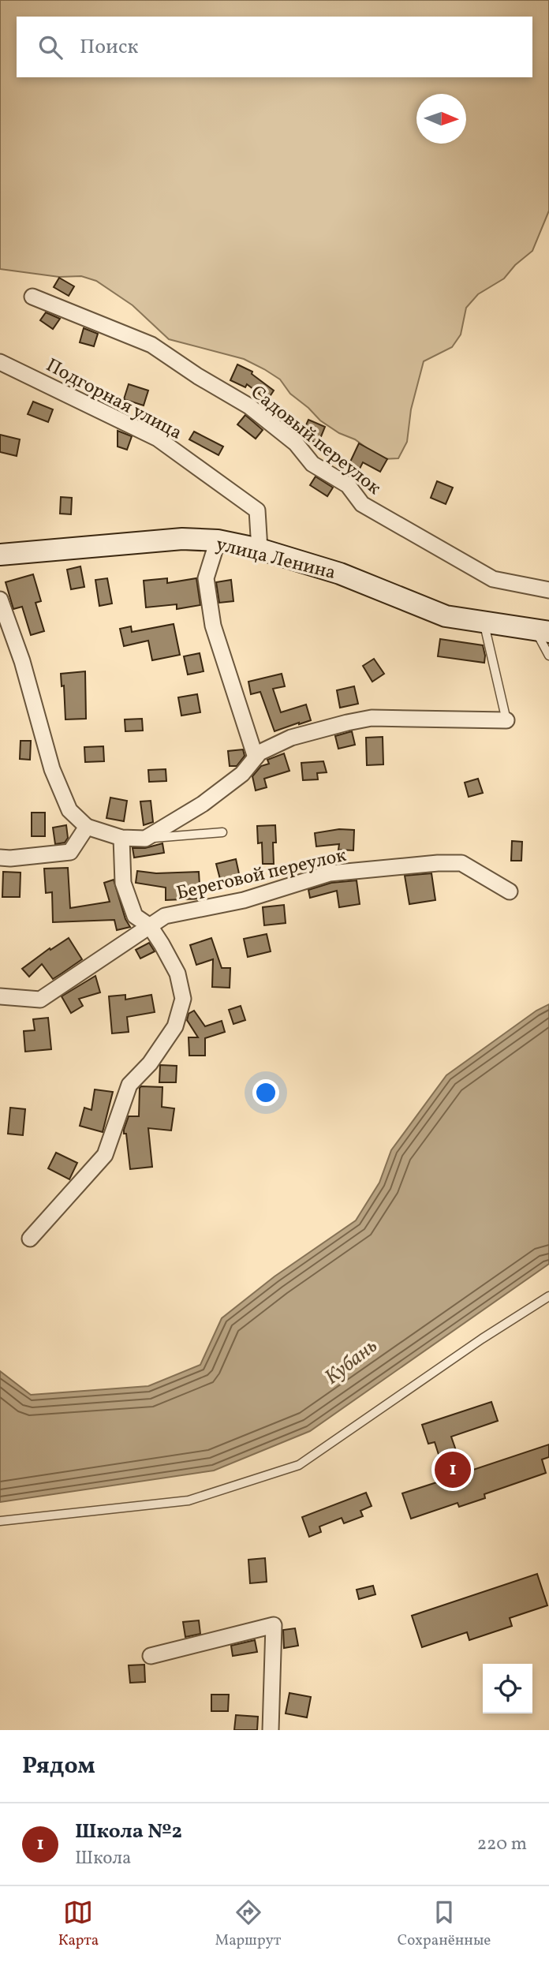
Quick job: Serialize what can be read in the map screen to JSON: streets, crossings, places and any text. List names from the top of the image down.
{
  "streets": {
    "main road": ["улица Ленина"],
    "street": ["Подгорная улица", "Садовый переулок", "Береговой переулок"]
  },
  "crossings": [
    ["Подгорная улица", "улица Ленина"]
  ],
  "water": ["Кубань"],
  "north": "right",
  "page": {
    "search": "Поиск",
    "pins": "1",
    "heading": "Рядом",
    "list": [
      {
        "mark": "1",
        "name": "Школа №2",
        "note": "Школа",
        "value": "220 m"
      }
    ],
    "nav": ["Карта", "Маршрут", "Сохранённые"]
  }
}
